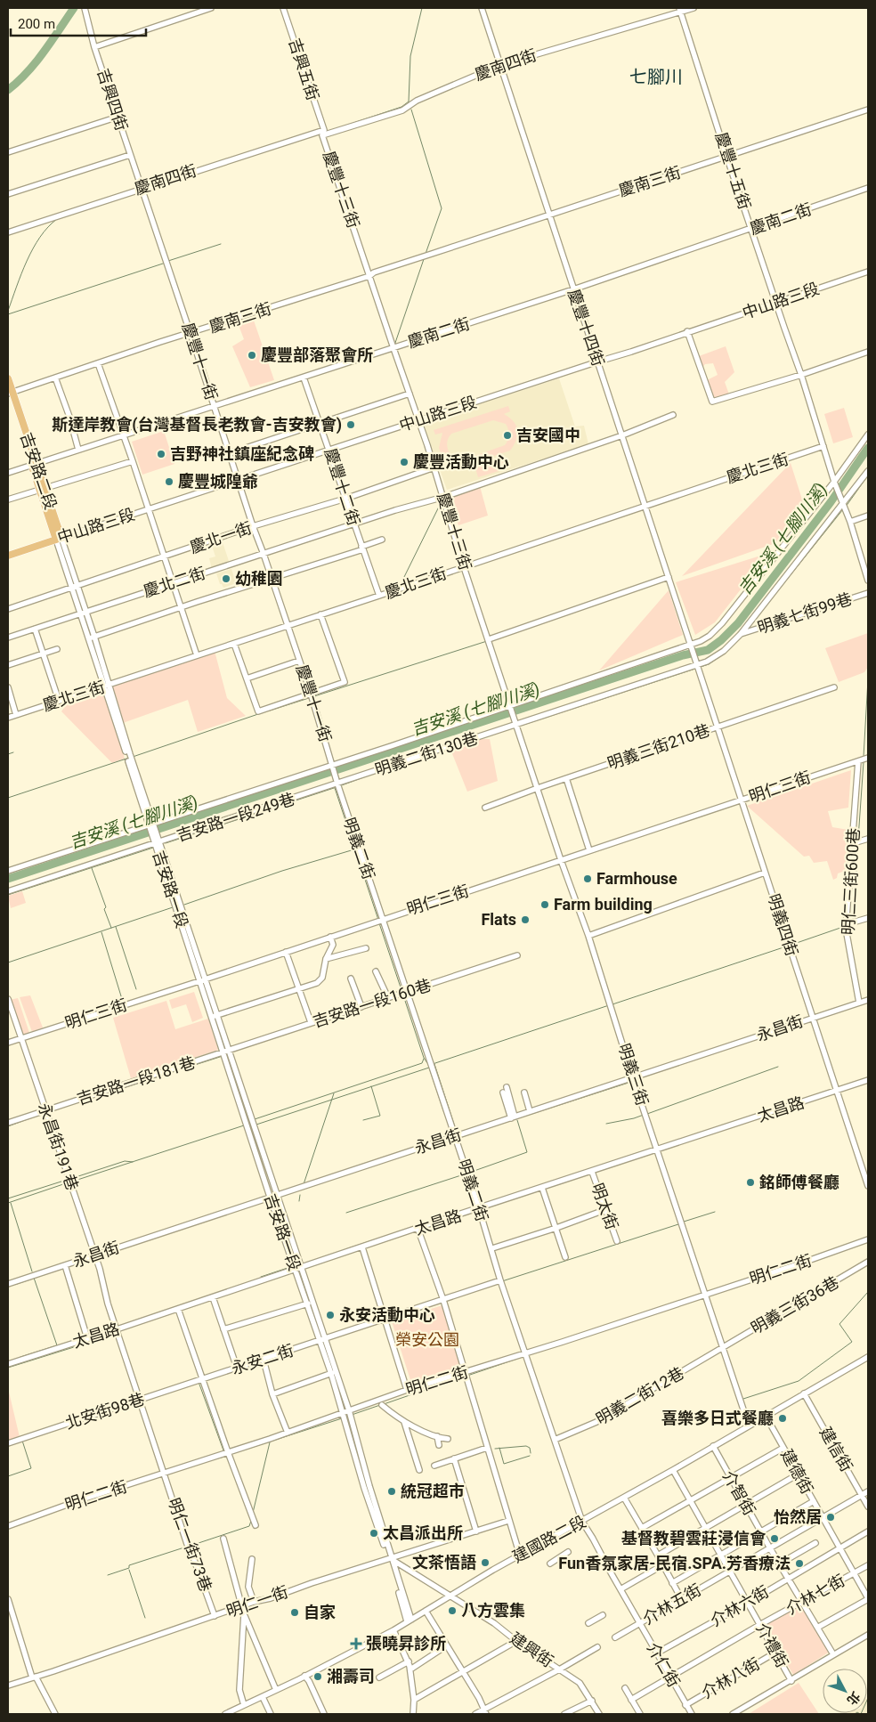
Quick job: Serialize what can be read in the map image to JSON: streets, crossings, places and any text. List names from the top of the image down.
{
  "streets": {
    "main road": ["中山路三段", "吉安路二段"],
    "street": [
      "慶南四街",
      "吉興五街",
      "吉興四街",
      "慶豐十五街",
      "慶南三街",
      "慶豐十三街",
      "慶南二街",
      "慶豐十四街",
      "慶豐十一街",
      "慶北三街",
      "慶豐十二街",
      "慶北一街",
      "慶北二街",
      "明義七街99巷",
      "明義三街210巷",
      "明義二街130巷",
      "明仁三街",
      "吉安路一段249巷",
      "明義二街",
      "明仁三街600巷",
      "吉安路一段",
      "明義四街",
      "吉安路一段160巷",
      "永昌街",
      "明義三街",
      "吉安路一段181巷",
      "太昌路",
      "永昌街191巷",
      "明太街",
      "明仁二街",
      "明義三街36巷",
      "永安二街",
      "明義二街12巷",
      "北安街98巷",
      "建信街",
      "建德街",
      "介智街",
      "建國路二段",
      "明仁一街73巷",
      "介林七街",
      "明仁一街",
      "介林五街",
      "介林六街",
      "介禮街",
      "建興街",
      "介仁街",
      "介林八街"
    ]
  },
  "crossings": [
    ["慶南四街", "吉興五街"],
    ["慶南四街", "吉興四街"],
    ["慶南四街", "慶豐十五街"],
    ["慶南四街", "慶豐十三街"],
    ["慶南四街", "慶豐十四街"],
    ["慶南四街", "慶豐十一街"],
    ["吉興五街", "慶豐十三街"],
    ["吉興四街", "慶豐十一街"],
    ["慶豐十五街", "慶南三街"],
    ["慶豐十五街", "慶南二街"],
    ["慶豐十五街", "中山路三段"],
    ["慶豐十五街", "慶北三街"],
    ["慶豐十五街", "明義二街130巷"],
    ["慶南三街", "慶豐十三街"],
    ["慶南三街", "慶豐十四街"],
    ["慶南三街", "慶豐十一街"],
    ["慶南三街", "吉安路二段"],
    ["慶豐十三街", "慶南二街"],
    ["慶豐十三街", "中山路三段"],
    ["慶豐十三街", "慶北三街"],
    ["慶豐十三街", "慶北一街"],
    ["慶豐十三街", "慶北二街"],
    ["慶豐十三街", "明義二街130巷"],
    ["慶豐十三街", "明義三街"],
    ["慶南二街", "慶豐十四街"],
    ["慶南二街", "慶豐十一街"],
    ["慶南二街", "吉安路二段"],
    ["慶南二街", "慶豐十二街"],
    ["中山路三段", "慶豐十四街"],
    ["中山路三段", "慶豐十一街"],
    ["中山路三段", "吉安路二段"],
    ["中山路三段", "慶豐十二街"],
    ["慶豐十四街", "慶北三街"],
    ["慶豐十四街", "慶北二街"],
    ["慶豐十四街", "明義二街130巷"],
    ["慶豐十四街", "明義四街"],
    ["慶豐十一街", "慶北三街"],
    ["慶豐十一街", "慶北一街"],
    ["慶豐十一街", "慶北二街"],
    ["慶豐十一街", "明義二街130巷"],
    ["慶豐十一街", "吉安路一段249巷"],
    ["慶豐十一街", "明義二街"],
    ["慶北三街", "慶豐十二街"],
    ["慶豐十二街", "慶北一街"],
    ["慶豐十二街", "慶北二街"],
    ["明義七街99巷", "明義二街130巷"],
    ["明義三街210巷", "明義四街"],
    ["明義三街210巷", "明義三街"],
    ["明義二街130巷", "吉安路一段249巷"],
    ["明義二街130巷", "明義二街"],
    ["明義二街130巷", "明義四街"],
    ["明義二街130巷", "明義三街"],
    ["明仁三街", "明義二街"],
    ["明仁三街", "明仁三街600巷"],
    ["明仁三街", "吉安路一段"],
    ["明仁三街", "明義四街"],
    ["明仁三街", "明義三街"],
    ["明仁三街", "永昌街191巷"],
    ["吉安路一段249巷", "明義二街"],
    ["吉安路一段249巷", "吉安路一段"],
    ["明義二街", "吉安路一段160巷"],
    ["明義二街", "永昌街"],
    ["明義二街", "太昌路"],
    ["明義二街", "明仁二街"],
    ["明義二街", "永安二街"],
    ["明義二街", "明義二街12巷"],
    ["明義二街", "建國路二段"],
    ["明義二街", "介仁街"],
    ["明仁三街600巷", "永昌街"],
    ["吉安路一段", "吉安路一段160巷"],
    ["吉安路一段", "永昌街"],
    ["吉安路一段", "吉安路一段181巷"],
    ["吉安路一段", "太昌路"],
    ["吉安路一段", "明仁二街"],
    ["吉安路一段", "永安二街"],
    ["吉安路一段", "建國路二段"],
    ["吉安路一段", "明仁一街"],
    ["吉安路一段", "建興街"],
    ["明義四街", "永昌街"],
    ["明義四街", "太昌路"],
    ["吉安路一段160巷", "吉安路一段181巷"],
    ["永昌街", "明義三街"],
    ["永昌街", "永昌街191巷"],
    ["明義三街", "太昌路"],
    ["明義三街", "明仁二街"],
    ["明義三街", "明義三街36巷"],
    ["明義三街", "明義二街12巷"],
    ["明義三街", "建國路二段"],
    ["吉安路一段181巷", "永昌街191巷"],
    ["太昌路", "永昌街191巷"],
    ["太昌路", "明太街"],
    ["永昌街191巷", "北安街98巷"],
    ["永昌街191巷", "明仁一街73巷"],
    ["明仁二街", "明仁一街73巷"],
    ["明義三街36巷", "明義二街12巷"],
    ["永安二街", "北安街98巷"],
    ["北安街98巷", "明仁一街73巷"],
    ["建信街", "建國路二段"],
    ["建信街", "介林五街"],
    ["建德街", "建國路二段"],
    ["建德街", "介林七街"],
    ["建德街", "介林五街"],
    ["建德街", "介林六街"],
    ["介智街", "建國路二段"],
    ["介智街", "介林七街"],
    ["介智街", "介林五街"],
    ["介智街", "介林六街"],
    ["建國路二段", "介禮街"],
    ["建國路二段", "建興街"],
    ["建國路二段", "介仁街"],
    ["明仁一街73巷", "明仁一街"],
    ["介林七街", "介禮街"],
    ["介林七街", "介仁街"],
    ["明仁一街", "建興街"],
    ["介林五街", "介禮街"],
    ["介林五街", "介仁街"],
    ["介林六街", "介禮街"],
    ["介林六街", "介仁街"],
    ["介禮街", "介林八街"],
    ["介仁街", "介林八街"]
  ],
  "districts": ["七腳川"],
  "water": ["吉安溪 (七腳川溪)"],
  "parks": ["榮安公園"],
  "places": {
    "other": [
      "慶豐部落聚會所",
      "斯達岸教會(台灣基督長老教會-吉安教會)",
      "吉安國中",
      "吉野神社鎮座紀念碑",
      "慶豐活動中心",
      "慶豐城隍爺",
      "幼稚園",
      "Farmhouse",
      "Farm building",
      "Flats",
      "銘師傅餐廳",
      "永安活動中心",
      "喜樂多日式餐廳",
      "統冠超市",
      "怡然居",
      "太昌派出所",
      "基督教碧雲莊浸信會",
      "文茶悟語",
      "Fun香氛家居-民宿.SPA.芳香療法",
      "八方雲集",
      "自家",
      "湘壽司"
    ],
    "health": ["張曉昇診所"]
  },
  "scale_bar": "200 m",
  "north": "bottom right"
}
